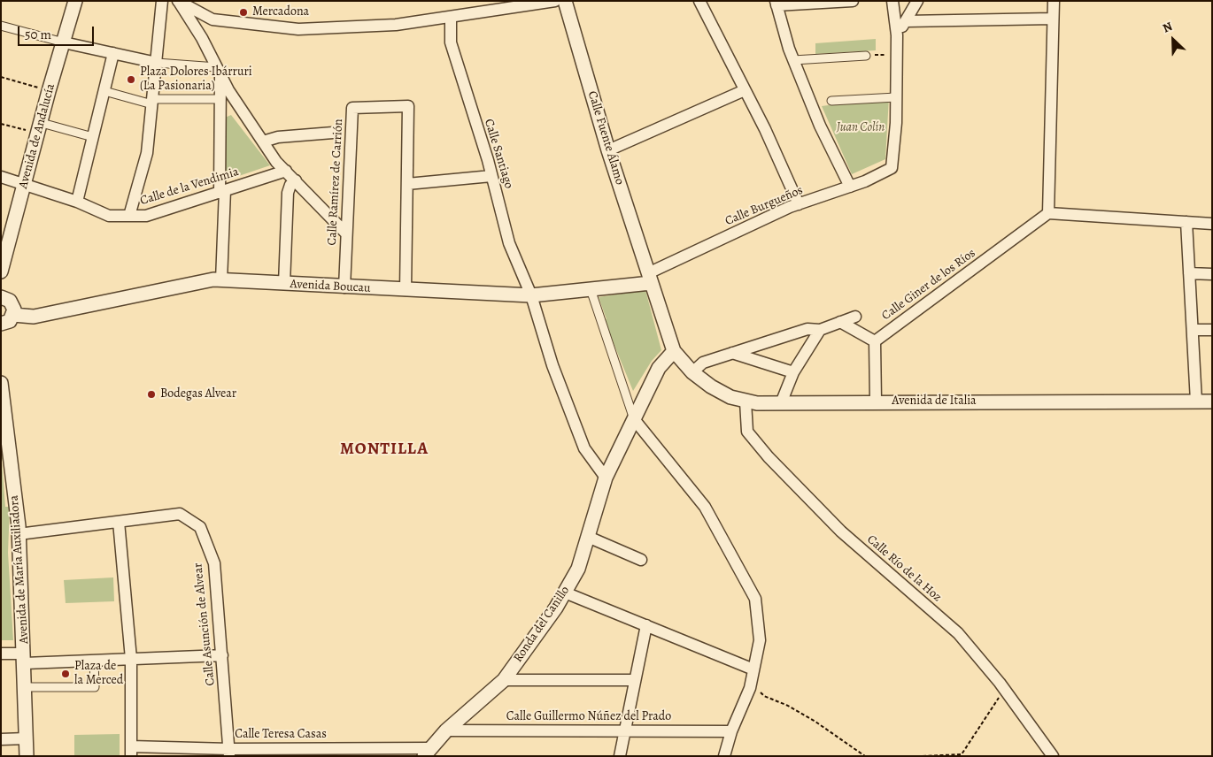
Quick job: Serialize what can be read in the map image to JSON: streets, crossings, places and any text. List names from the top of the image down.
{
  "streets": {
    "street": [
      "Avenida de Andalucía",
      "Calle Fuente Álamo",
      "Calle Santiago",
      "Calle Ramírez de Carrión",
      "Calle de la Vendimia",
      "Calle Burgueños",
      "Calle Giner de los Ríos",
      "Avenida Boucau",
      "Avenida de Italia",
      "Calle Río de la Hoz",
      "Avenida de María Auxiliadora",
      "Calle Asunción de Alvear",
      "Ronda del Canillo",
      "Calle Guillermo Núñez del Prado",
      "Calle Teresa Casas"
    ]
  },
  "crossings": [
    ["Avenida de Andalucía", "Calle de la Vendimia"],
    ["Calle Fuente Álamo", "Calle Burgueños"],
    ["Calle Fuente Álamo", "Avenida Boucau"],
    ["Calle Fuente Álamo", "Avenida de Italia"],
    ["Calle Santiago", "Avenida Boucau"],
    ["Calle Santiago", "Ronda del Canillo"],
    ["Calle Ramírez de Carrión", "Avenida Boucau"],
    ["Calle Burgueños", "Avenida Boucau"],
    ["Calle Burgueños", "Avenida de Italia"],
    ["Avenida Boucau", "Avenida de Italia"],
    ["Avenida de Italia", "Calle Río de la Hoz"],
    ["Avenida de Italia", "Ronda del Canillo"],
    ["Avenida de María Auxiliadora", "Calle Asunción de Alvear"],
    ["Calle Asunción de Alvear", "Calle Teresa Casas"],
    ["Ronda del Canillo", "Calle Guillermo Núñez del Prado"],
    ["Ronda del Canillo", "Calle Teresa Casas"]
  ],
  "districts": ["MONTILLA"],
  "parks": ["Juan Colín"],
  "places": [
    "Mercadona",
    "Plaza Dolores Ibárruri (La Pasionaria)",
    "Bodegas Alvear",
    "Plaza de la Merced"
  ],
  "scale_bar": "50 m",
  "north": "top left"
}
